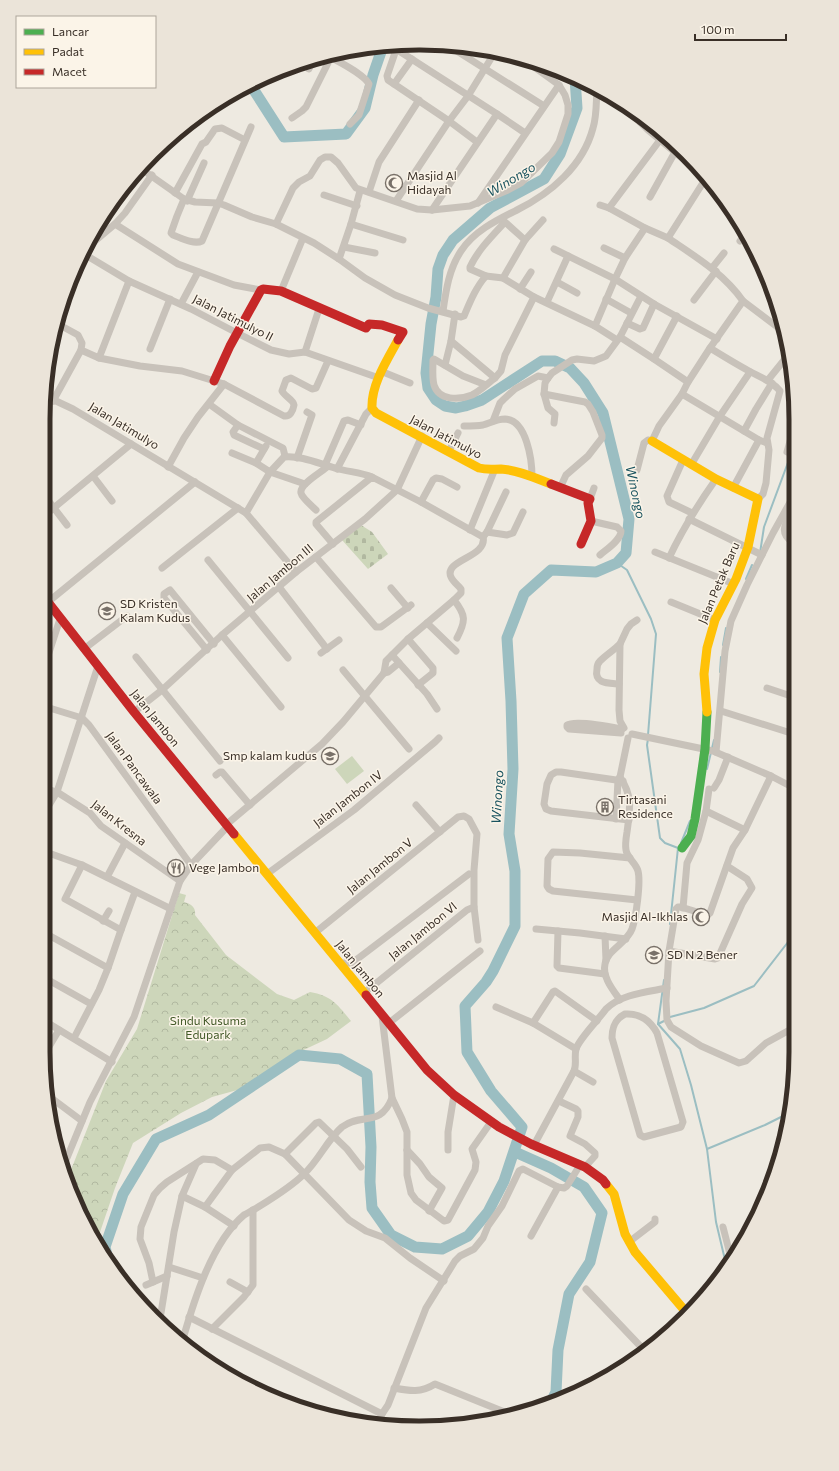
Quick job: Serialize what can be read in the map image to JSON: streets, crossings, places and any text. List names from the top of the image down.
{
  "streets": {
    "street": [
      "Jalan Jatimulyo II",
      "Jalan Jatimulyo",
      "Jalan Jambon III",
      "Jalan Petak Baru",
      "Jalan Jambon",
      "Jalan Pancawala",
      "Jalan Jambon IV",
      "Jalan Kresna",
      "Jalan Jambon V",
      "Jalan Jambon VI"
    ]
  },
  "crossings": [
    ["Jalan Jatimulyo", "Jalan Jambon III"],
    ["Jalan Jambon III", "Jalan Jambon"],
    ["Jalan Jambon", "Jalan Jambon IV"],
    ["Jalan Jambon", "Jalan Jambon V"],
    ["Jalan Jambon", "Jalan Jambon VI"],
    ["Jalan Jambon V", "Jalan Jambon VI"]
  ],
  "water": ["Winongo"],
  "parks": ["Sindu Kusuma Edupark"],
  "places": {
    "mosque": ["Masjid Al Hidayah", "Masjid Al-Ikhlas"],
    "school or university": ["SD Kristen Kalam Kudus", "Smp kalam kudus", "SD N 2 Bener"],
    "building": ["Tirtasani Residence"],
    "restaurant": ["Vege Jambon"]
  },
  "legend": ["Lancar", "Padat", "Macet"],
  "scale_bar": "100 m"
}
